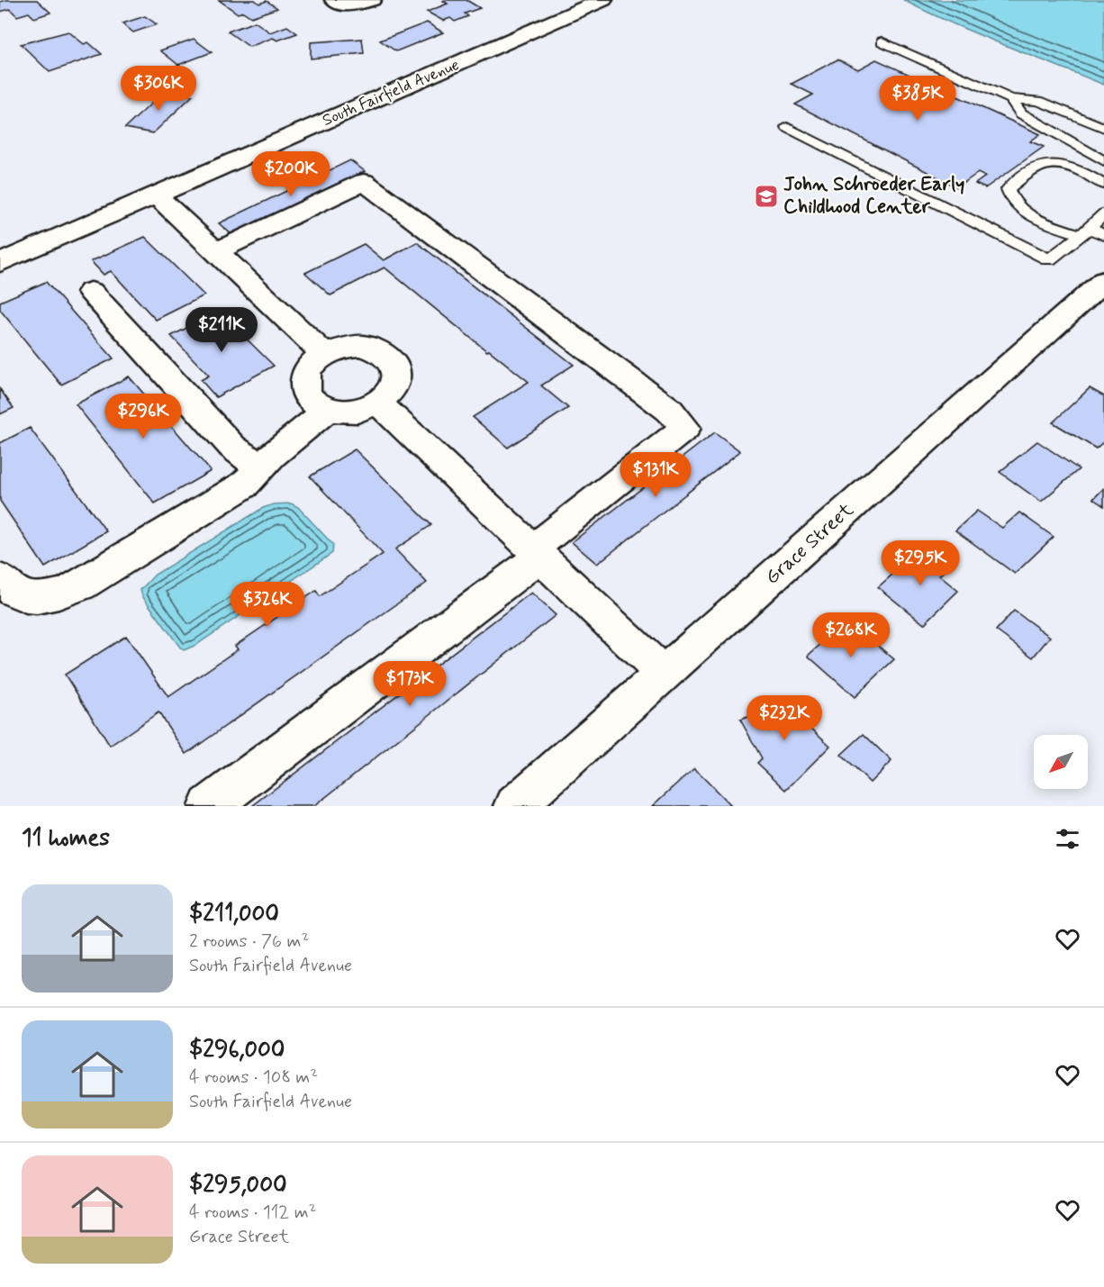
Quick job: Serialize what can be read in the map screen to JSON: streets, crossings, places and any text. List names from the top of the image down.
{
  "streets": {
    "street": ["South Fairfield Avenue", "Grace Street"]
  },
  "places": {
    "school or university": ["John Schroeder Early Childhood Center"]
  },
  "north": "bottom left",
  "page": {
    "price": [
      "$306K",
      "$385K",
      "$200K",
      "$211K",
      "$296K",
      "$131K",
      "$295K",
      "$326K",
      "$268K",
      "$173K",
      "$232K"
    ],
    "heading": "11 homes",
    "list": [
      {
        "name": "$211,000",
        "note": "2 rooms · 76 m² · South Fairfield Avenue"
      },
      {
        "name": "$296,000",
        "note": "4 rooms · 108 m² · South Fairfield Avenue"
      },
      {
        "name": "$295,000",
        "note": "4 rooms · 112 m² · Grace Street"
      }
    ]
  }
}
